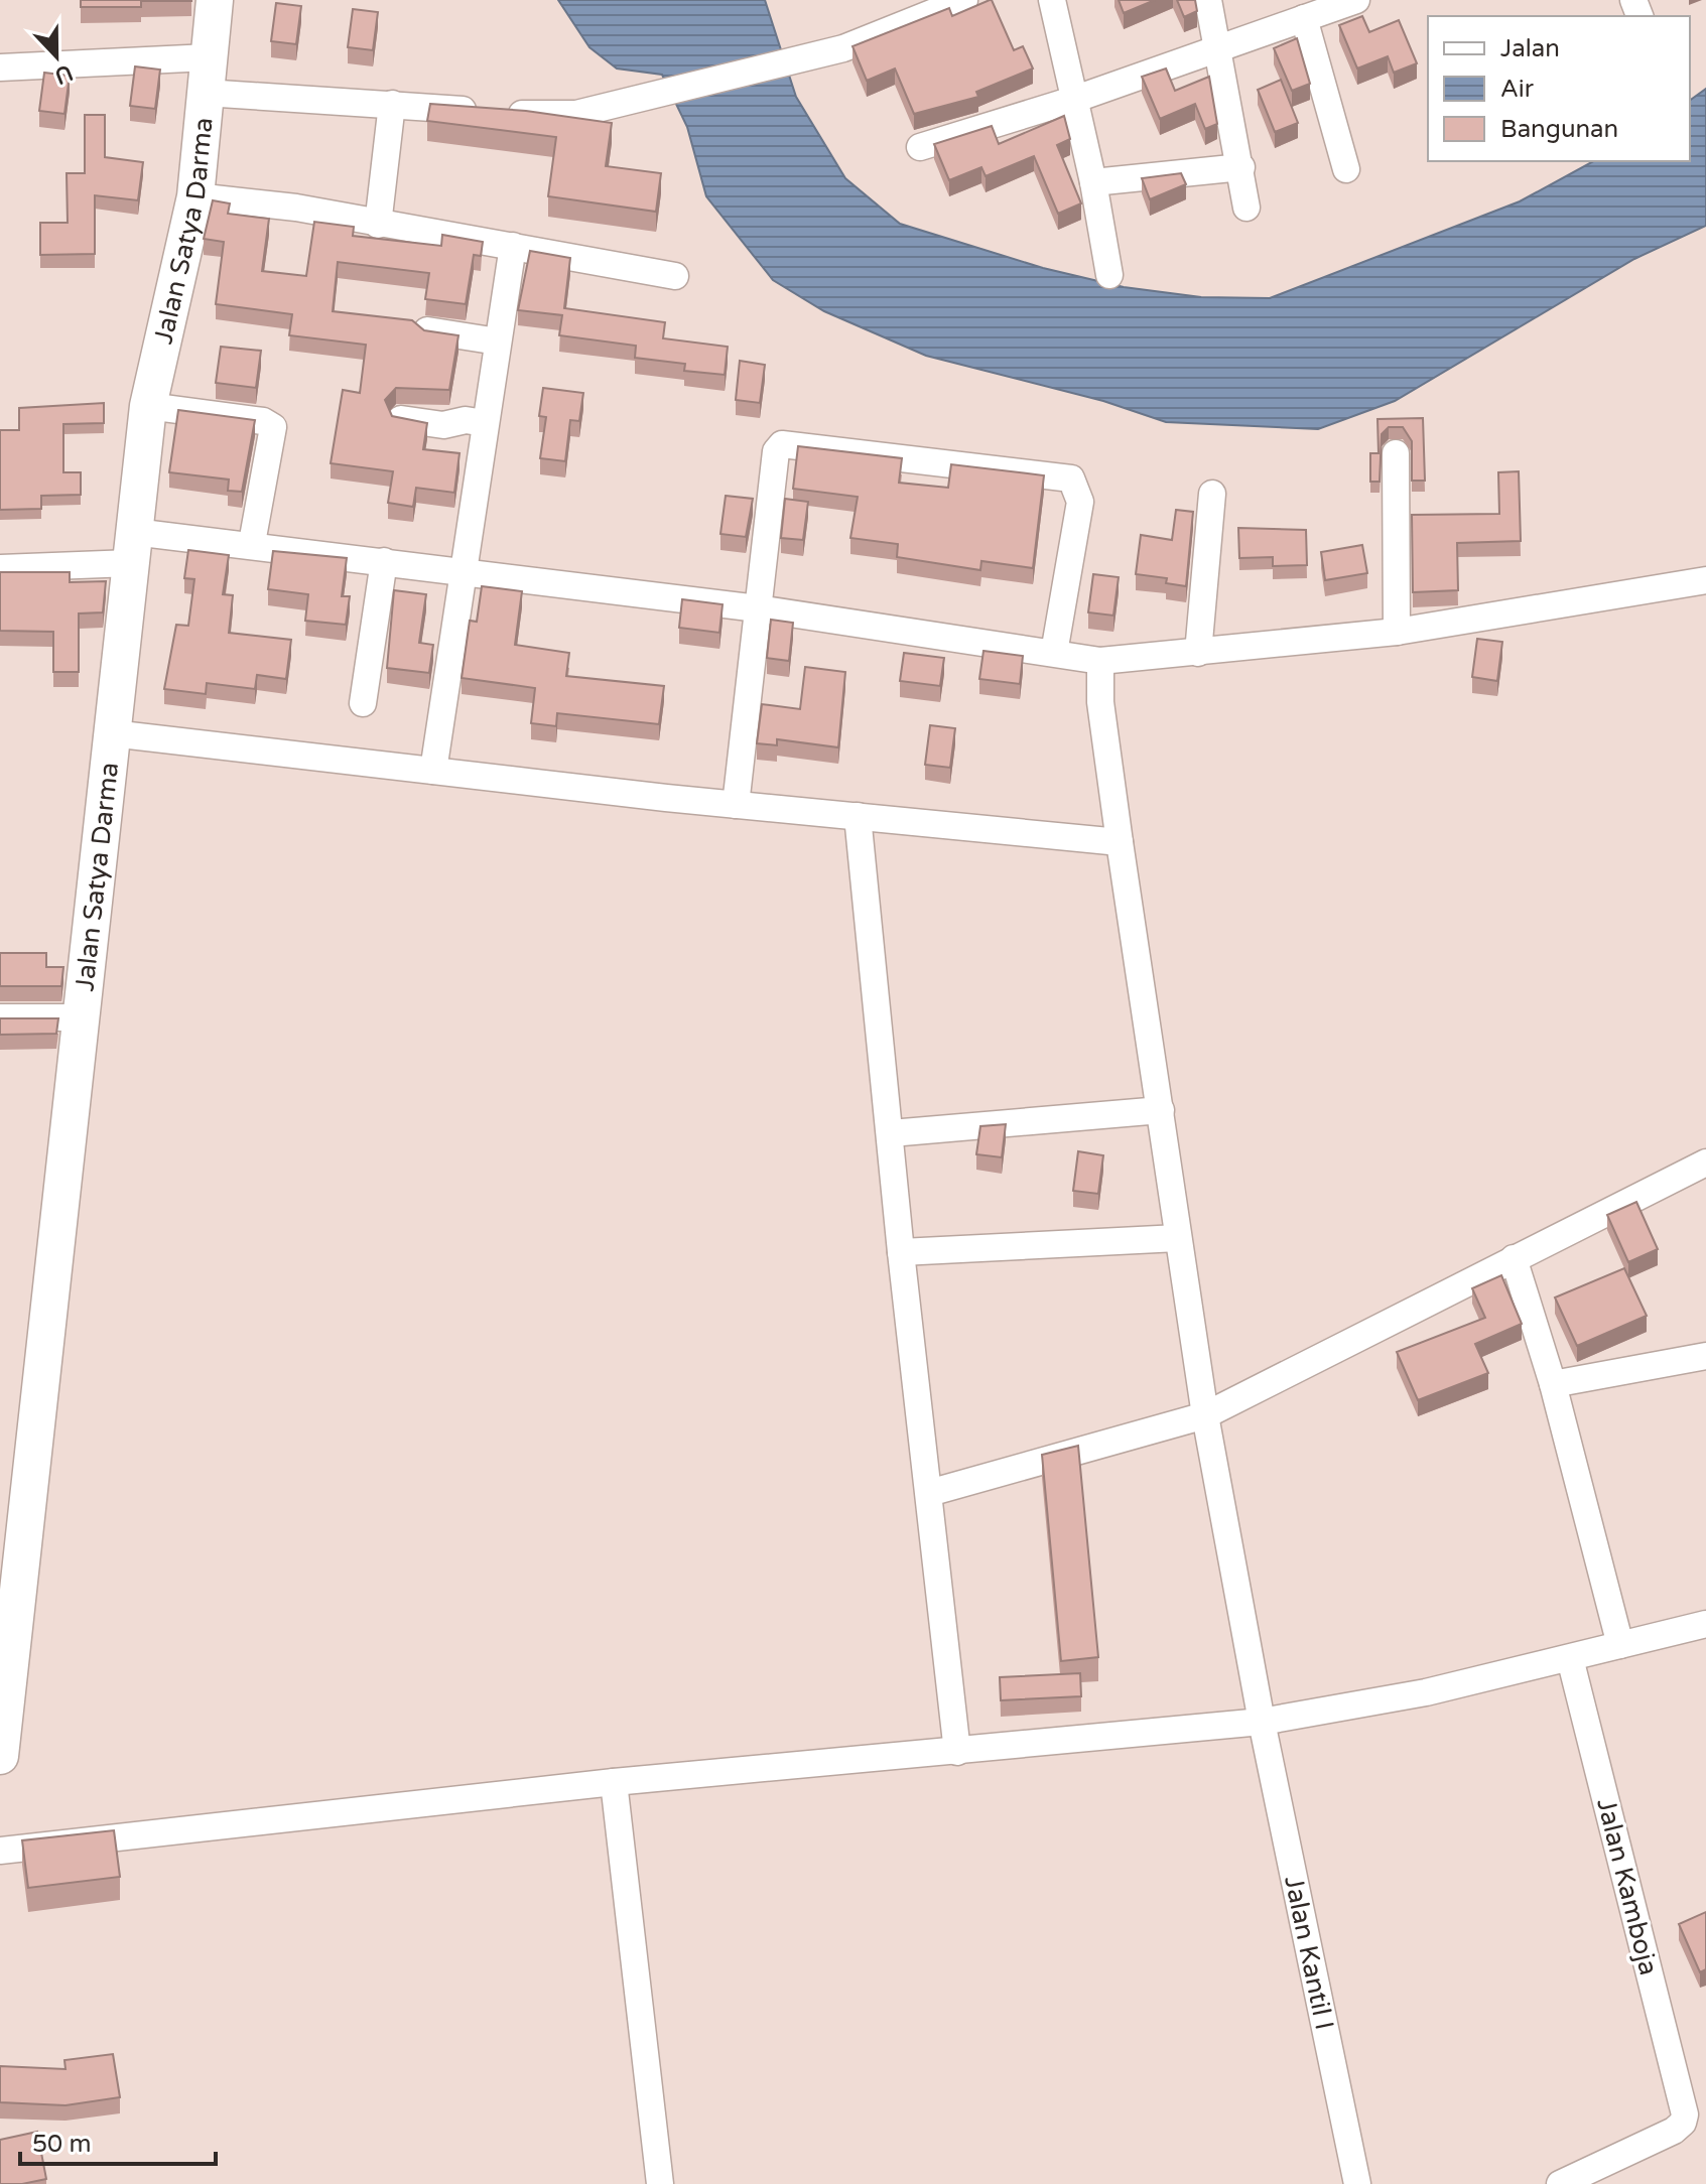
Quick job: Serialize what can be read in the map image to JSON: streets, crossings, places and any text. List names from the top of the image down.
{
  "streets": {
    "main road": ["Jalan Satya Darma"],
    "street": ["Jalan Kamboja", "Jalan Kantil I"]
  },
  "legend": ["Jalan", "Air", "Bangunan"],
  "scale_bar": "50 m",
  "north": "bottom"
}
